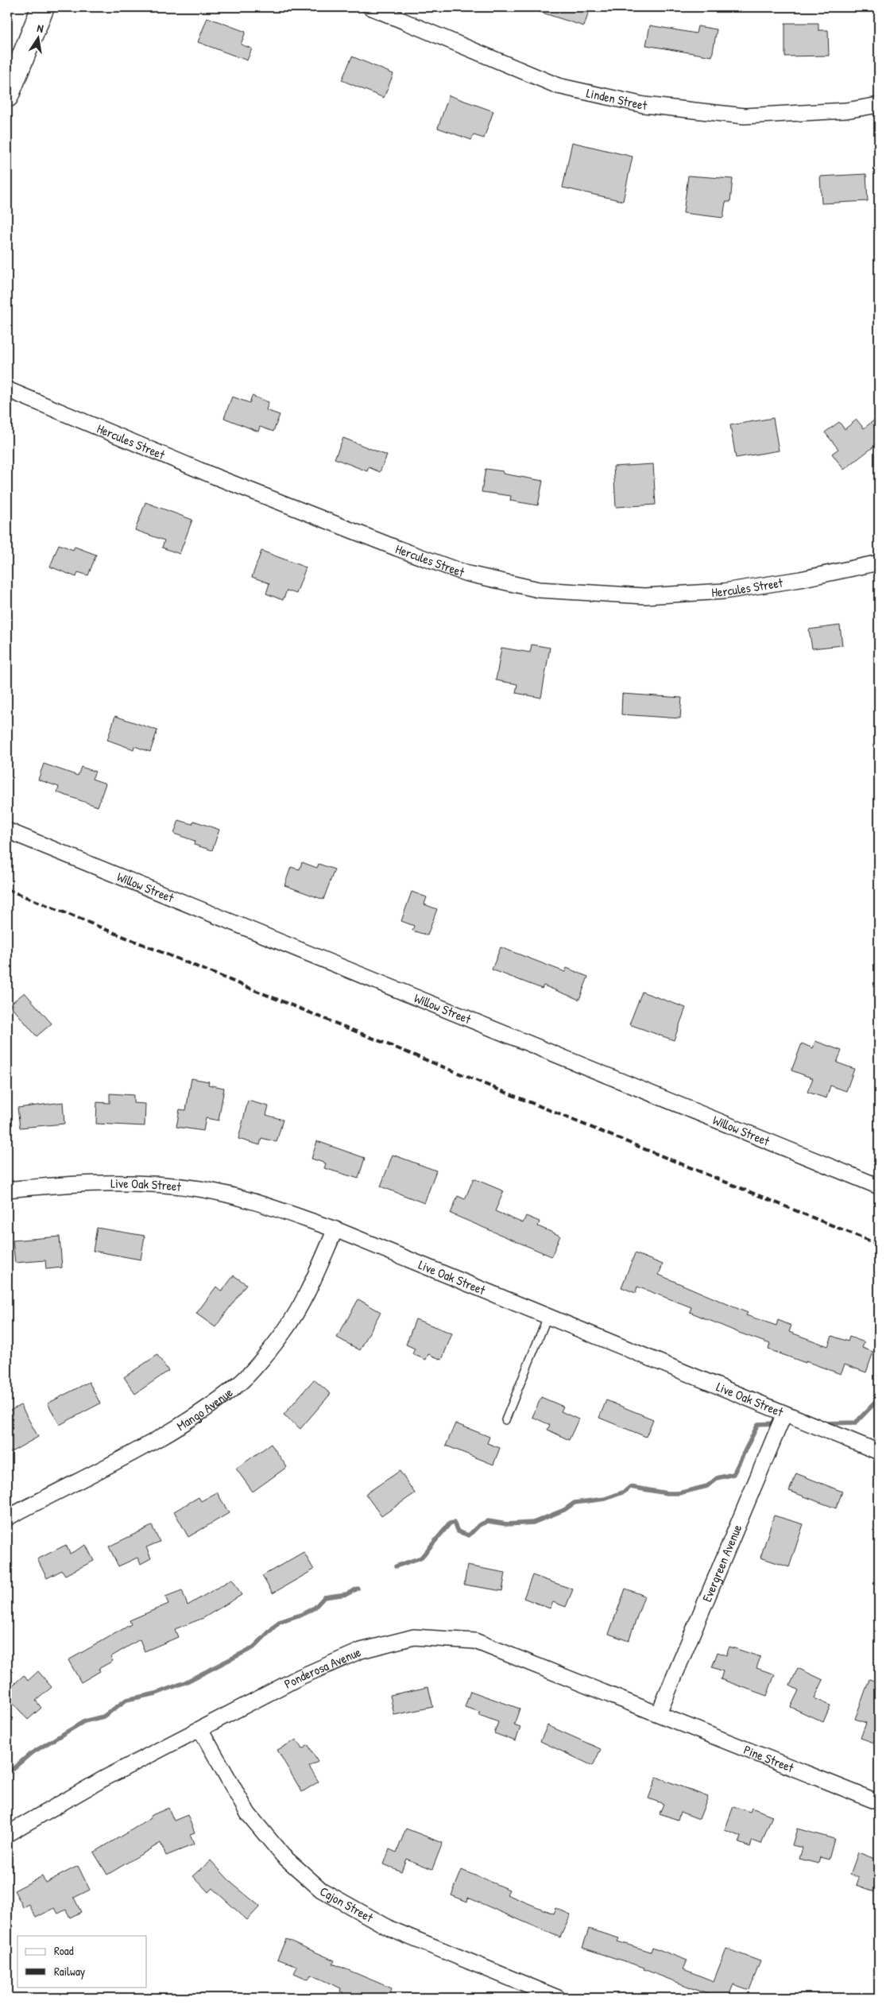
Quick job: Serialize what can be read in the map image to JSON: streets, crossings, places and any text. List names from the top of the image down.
{
  "streets": {
    "street": [
      "Linden Street",
      "Hercules Street",
      "Willow Street",
      "Live Oak Street",
      "Mango Avenue",
      "Evergreen Avenue",
      "Ponderosa Avenue",
      "Pine Street",
      "Cajon Street"
    ]
  },
  "crossings": [
    ["Live Oak Street", "Mango Avenue"],
    ["Live Oak Street", "Evergreen Avenue"],
    ["Evergreen Avenue", "Ponderosa Avenue"],
    ["Evergreen Avenue", "Pine Street"],
    ["Ponderosa Avenue", "Pine Street"],
    ["Ponderosa Avenue", "Cajon Street"]
  ],
  "legend": ["Road", "Railway"],
  "north": "top"
}
